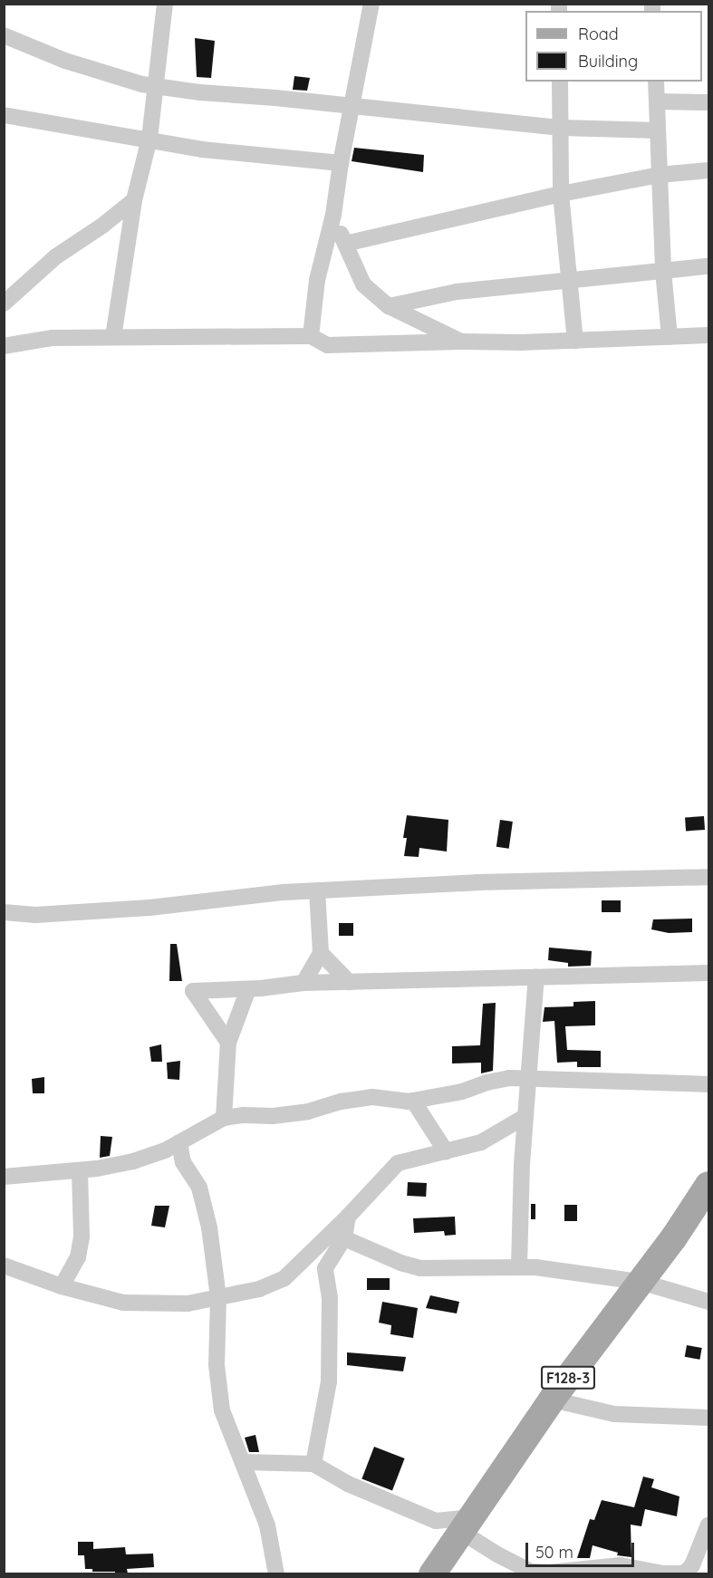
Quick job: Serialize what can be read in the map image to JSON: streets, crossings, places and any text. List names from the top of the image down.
{
  "streets": {
    "main road": ["F128-3"]
  },
  "legend": ["Road", "Building"],
  "scale_bar": "50 m"
}
